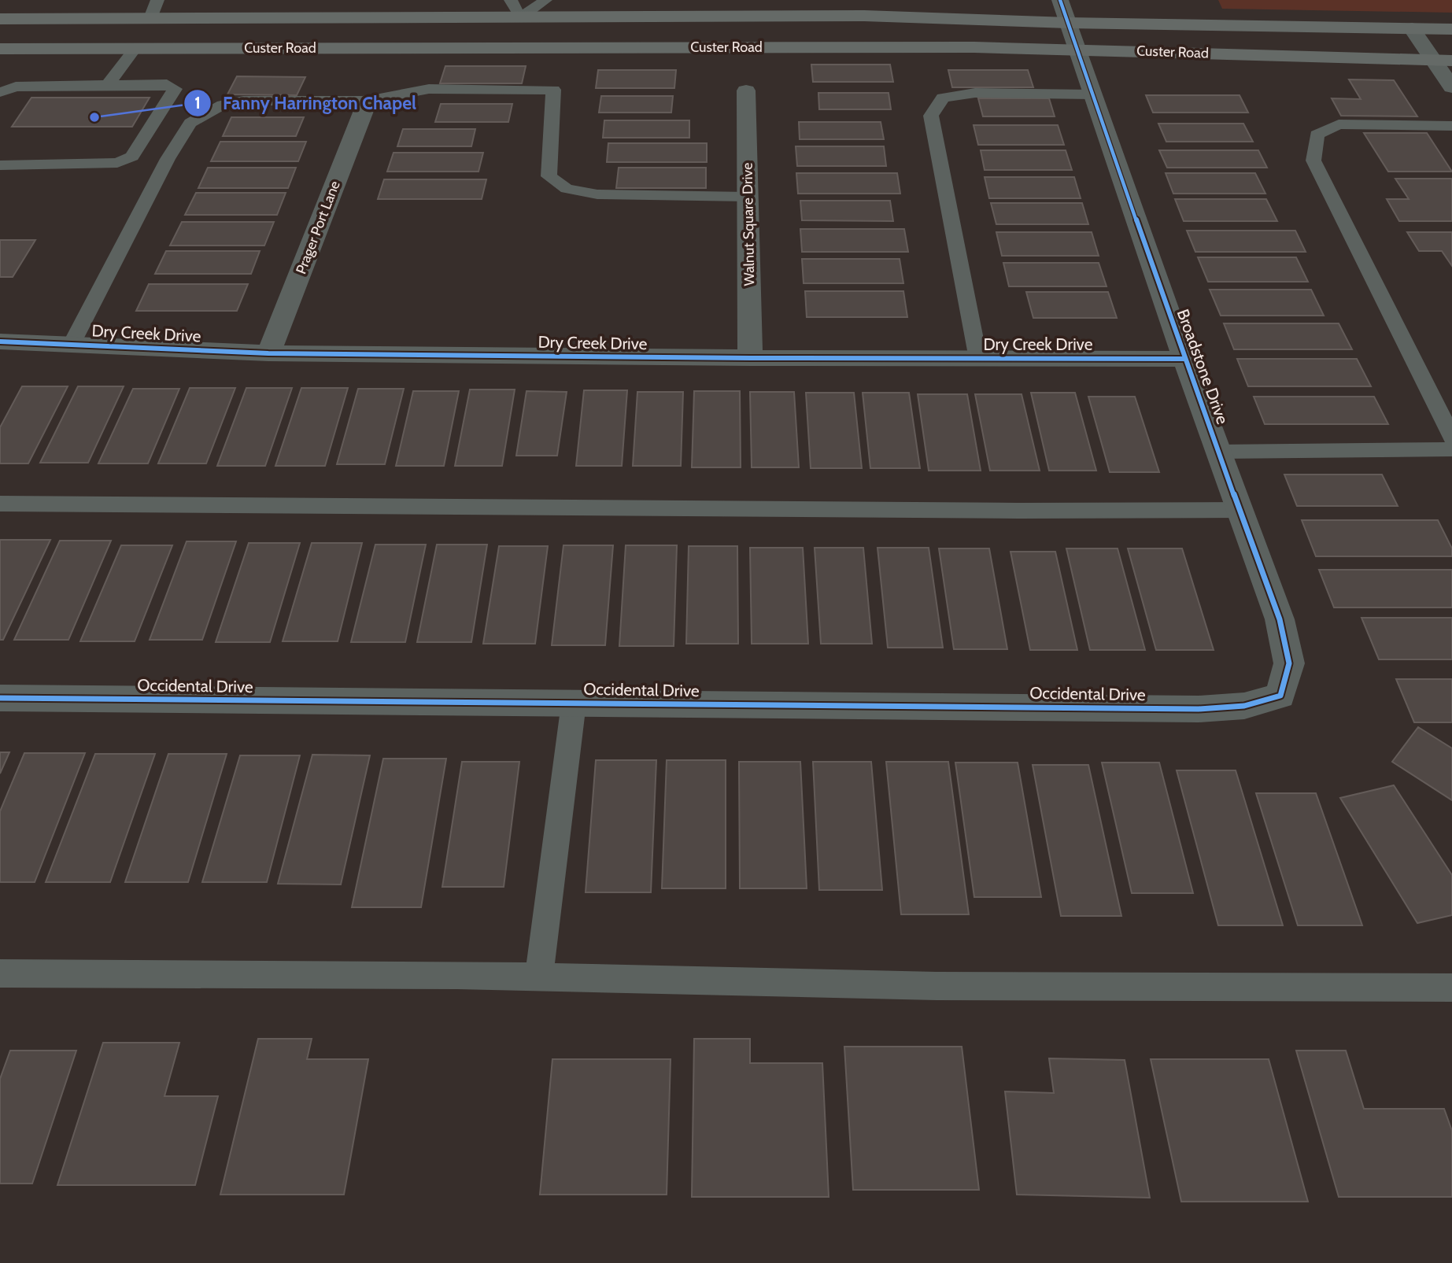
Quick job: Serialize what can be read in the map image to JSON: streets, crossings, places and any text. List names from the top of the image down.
{
  "streets": {
    "main road": ["Custer Road"],
    "street": [
      "Walnut Square Drive",
      "Prager Port Lane",
      "Dry Creek Drive",
      "Broadstone Drive",
      "Occidental Drive"
    ]
  },
  "crossings": [
    ["Custer Road", "Broadstone Drive"],
    ["Walnut Square Drive", "Dry Creek Drive"],
    ["Prager Port Lane", "Dry Creek Drive"],
    ["Dry Creek Drive", "Broadstone Drive"],
    ["Broadstone Drive", "Occidental Drive"]
  ],
  "places": ["Fanny Harrington Chapel"]
}
